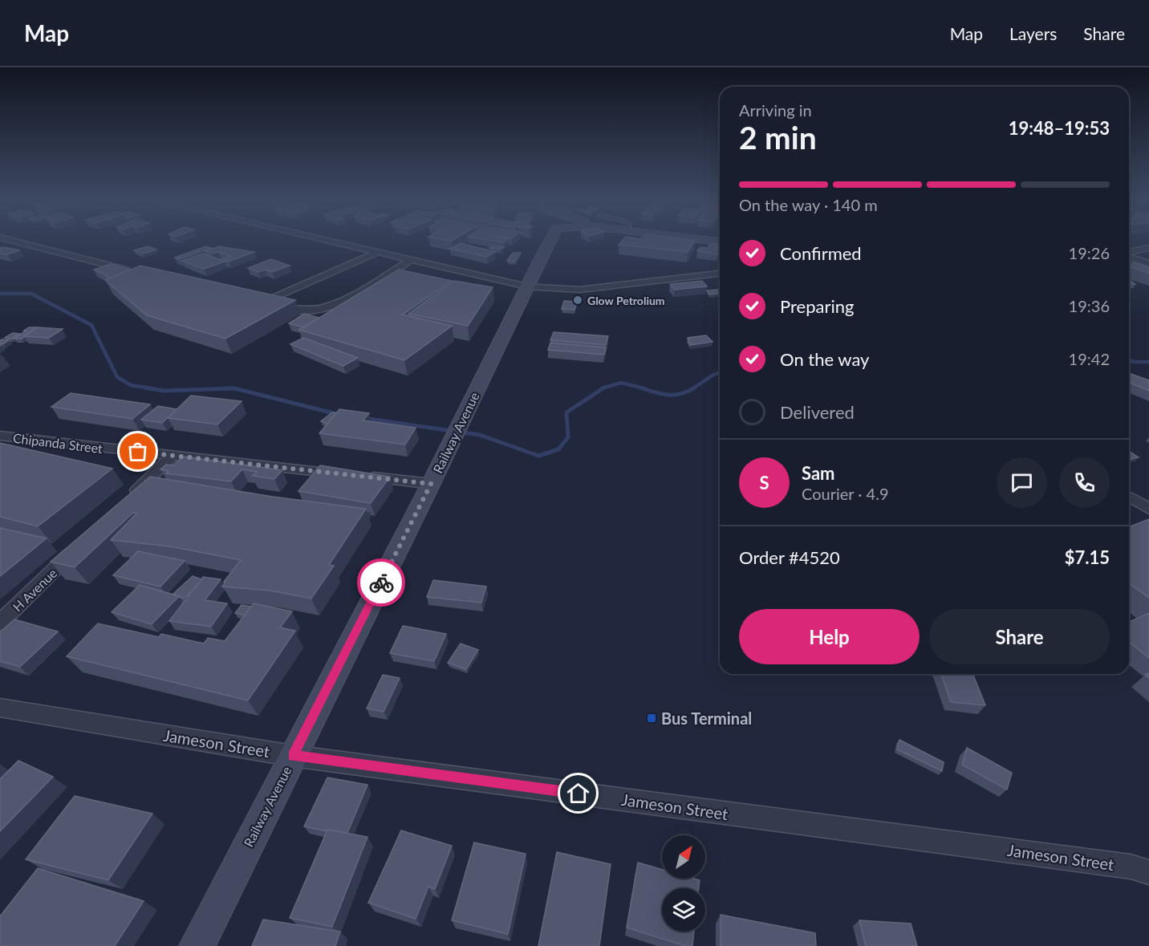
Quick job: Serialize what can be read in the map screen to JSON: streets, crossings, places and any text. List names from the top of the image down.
{
  "streets": {
    "main road": ["Railway Avenue"],
    "street": ["Chipanda Street", "H Avenue", "Jameson Street"]
  },
  "crossings": [
    ["Railway Avenue", "Chipanda Street"],
    ["Railway Avenue", "Jameson Street"]
  ],
  "places": {
    "other": ["Glow Petrolium"],
    "transit": ["Bus Terminal"]
  },
  "north": "top right",
  "page": {
    "header": "Map",
    "nav": ["Map", "Layers", "Share"],
    "heading": ["2 min", "Arriving in", "19:48–19:53"],
    "panel": [
      "Sam",
      "Courier · 4.9",
      "Order #4520",
      "$7.15"
    ],
    "bar": "On the way · 140 m",
    "list": [
      ["Confirmed", "19:26"],
      ["Preparing", "19:36"],
      ["On the way", "19:42"],
      "Delivered"
    ],
    "round": "S",
    "buttons": ["Help", "Share"]
  }
}
